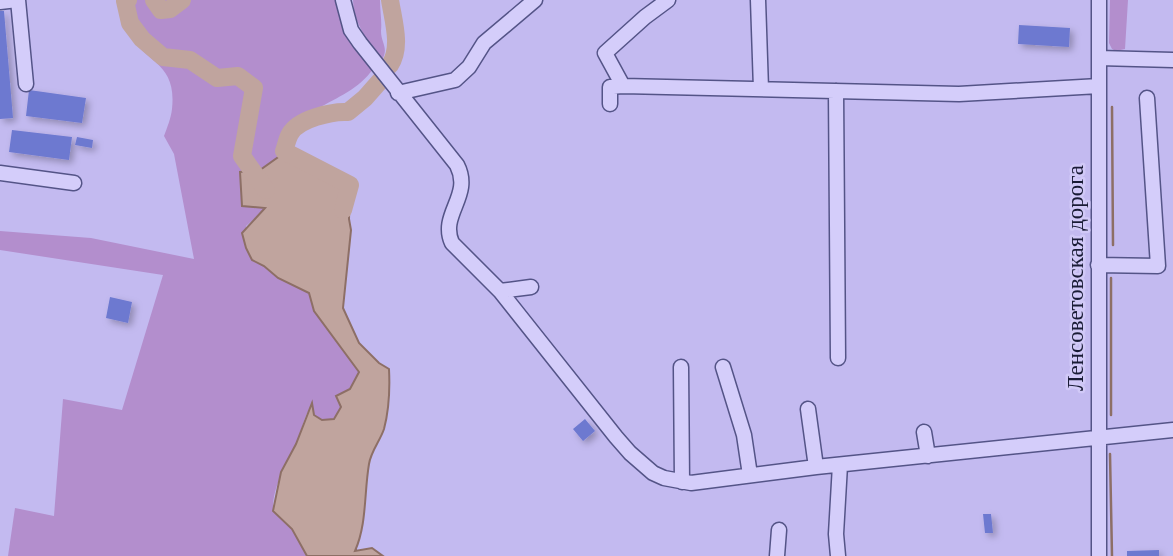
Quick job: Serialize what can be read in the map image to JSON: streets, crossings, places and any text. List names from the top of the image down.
{
  "streets": {
    "street": ["Ленсоветовская дорога"]
  }
}
